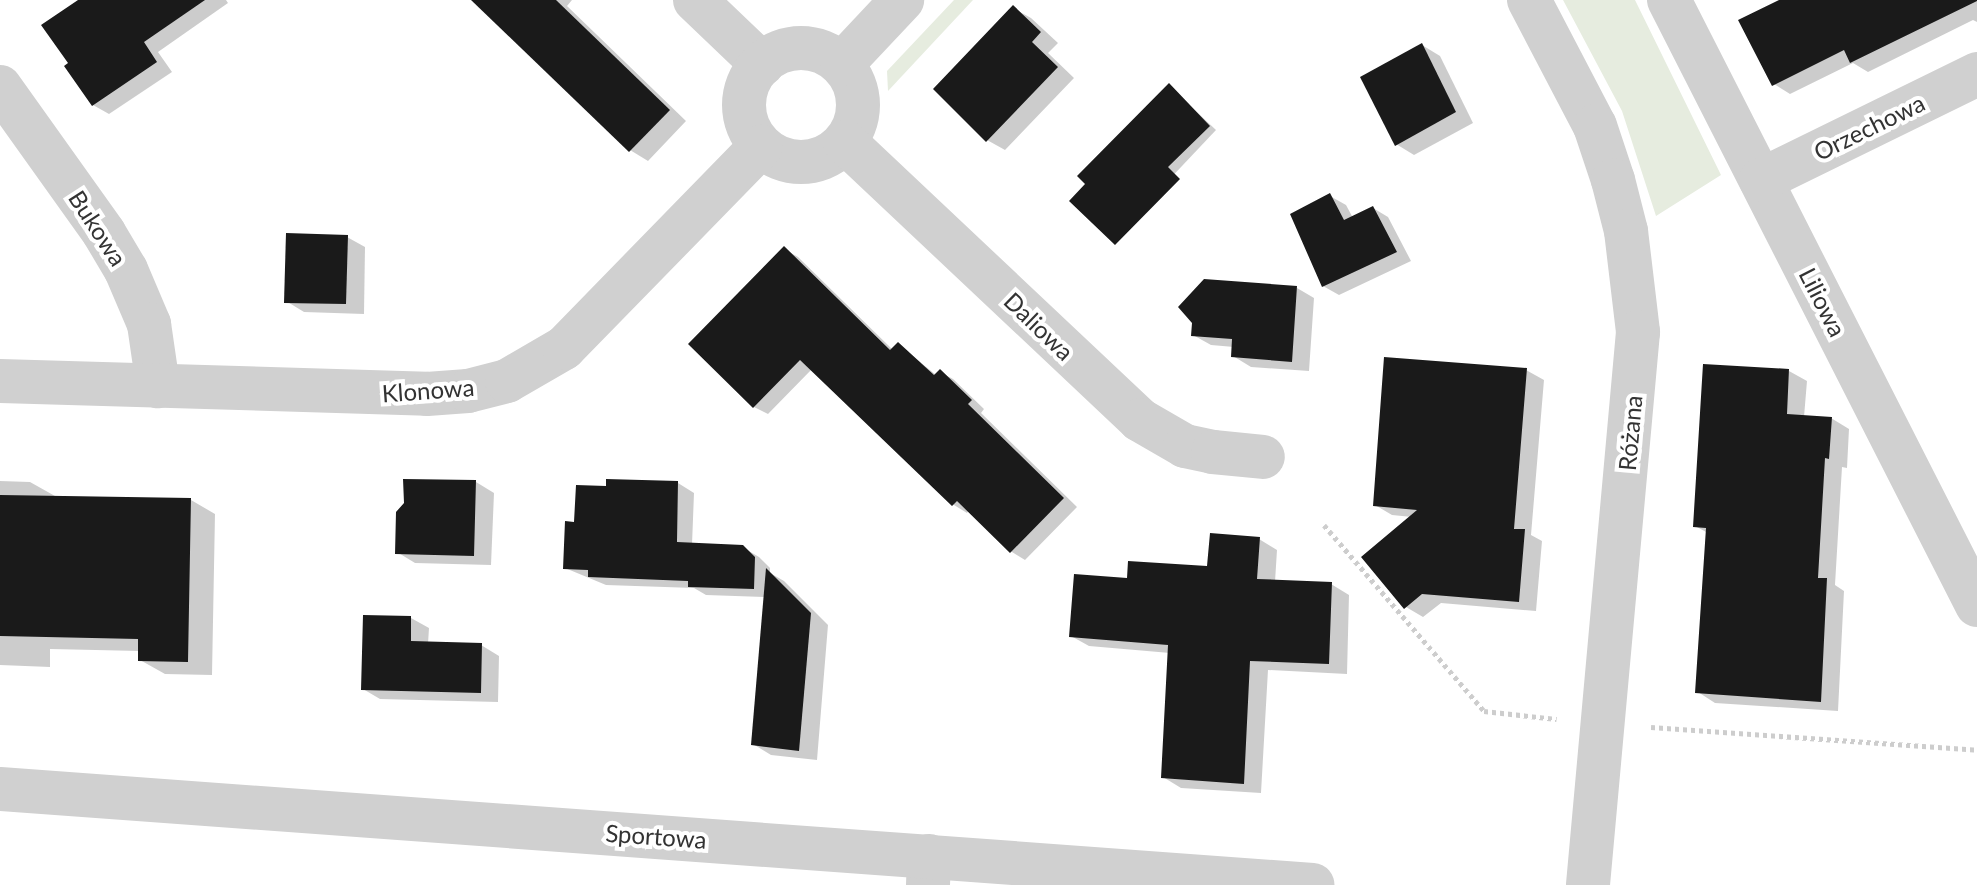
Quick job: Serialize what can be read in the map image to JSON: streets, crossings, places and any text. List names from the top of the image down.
{
  "streets": {
    "street": [
      "Orzechowa",
      "Bukowa",
      "Liliowa",
      "Daliowa",
      "Klonowa",
      "Różana",
      "Sportowa"
    ]
  },
  "crossings": [
    ["Orzechowa", "Liliowa"],
    ["Bukowa", "Klonowa"],
    ["Daliowa", "Klonowa"]
  ]
}
